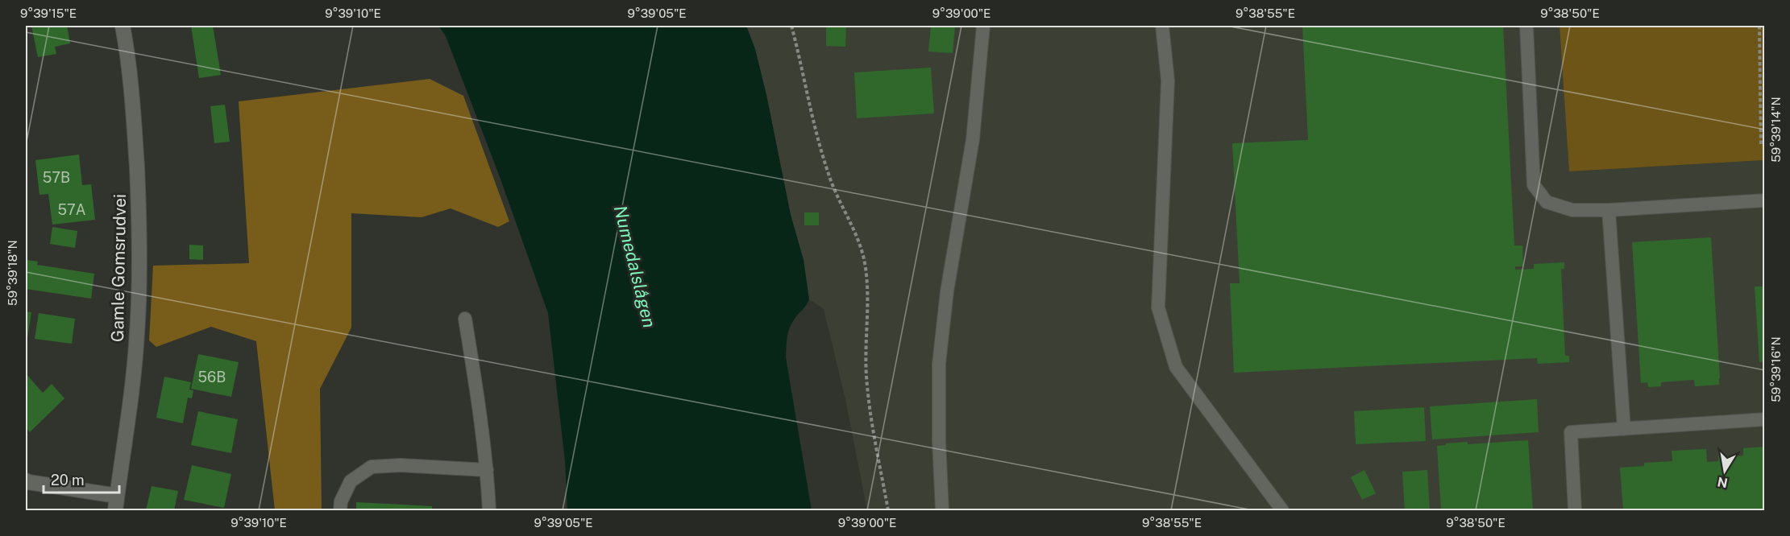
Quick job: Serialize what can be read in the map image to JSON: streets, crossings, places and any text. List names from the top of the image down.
{
  "streets": {
    "street": ["Gamle Gomsrudvei"]
  },
  "water": ["Numedalslågen"],
  "house_numbers": ["57B", "57A", "56B"],
  "scale_bar": "20 m",
  "north": "bottom",
  "coordinates": [
    "9°39'15\"E",
    "9°39'10\"E",
    "9°39'05\"E",
    "9°39'00\"E",
    "9°38'55\"E",
    "9°38'50\"E",
    "59°39'14\"N",
    "59°39'18\"N",
    "59°39'16\"N"
  ]
}
